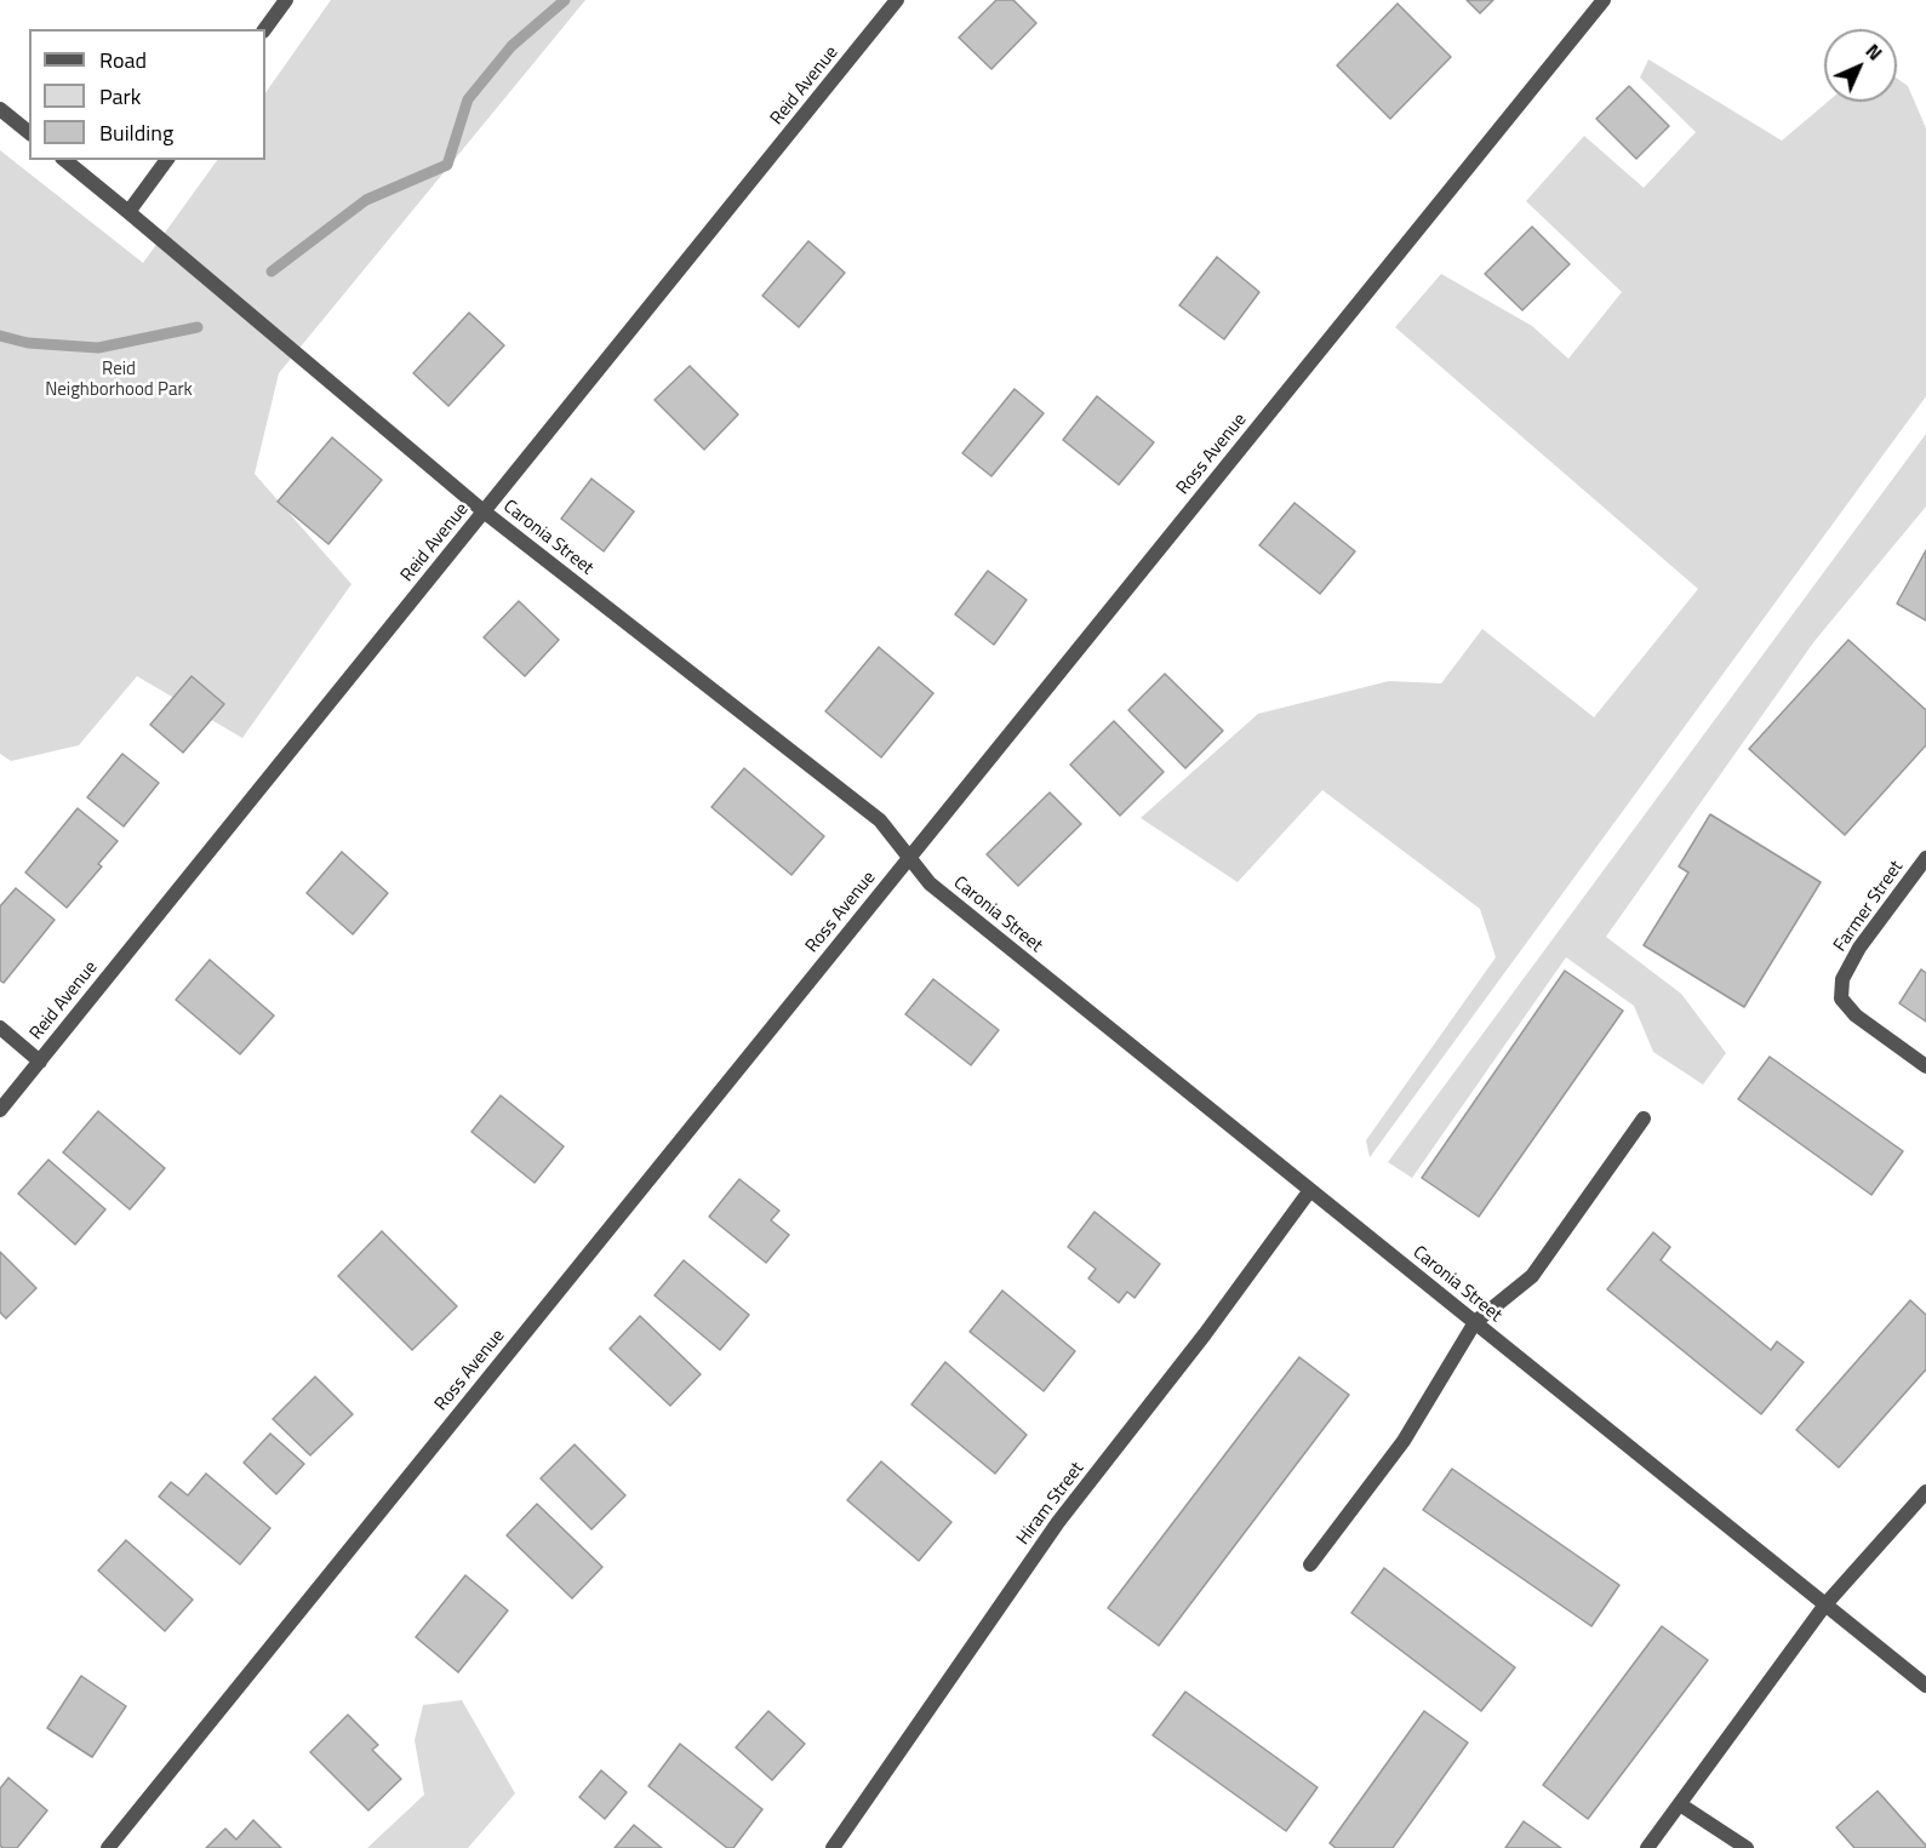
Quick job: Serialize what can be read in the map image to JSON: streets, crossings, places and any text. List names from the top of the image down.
{
  "streets": {
    "street": [
      "Reid Avenue",
      "Ross Avenue",
      "Caronia Street",
      "Farmer Street",
      "Hiram Street"
    ]
  },
  "crossings": [
    ["Reid Avenue", "Caronia Street"],
    ["Ross Avenue", "Caronia Street"],
    ["Caronia Street", "Hiram Street"]
  ],
  "parks": ["Reid Neighborhood Park"],
  "legend": ["Road", "Park", "Building"],
  "north": "top right"
}
